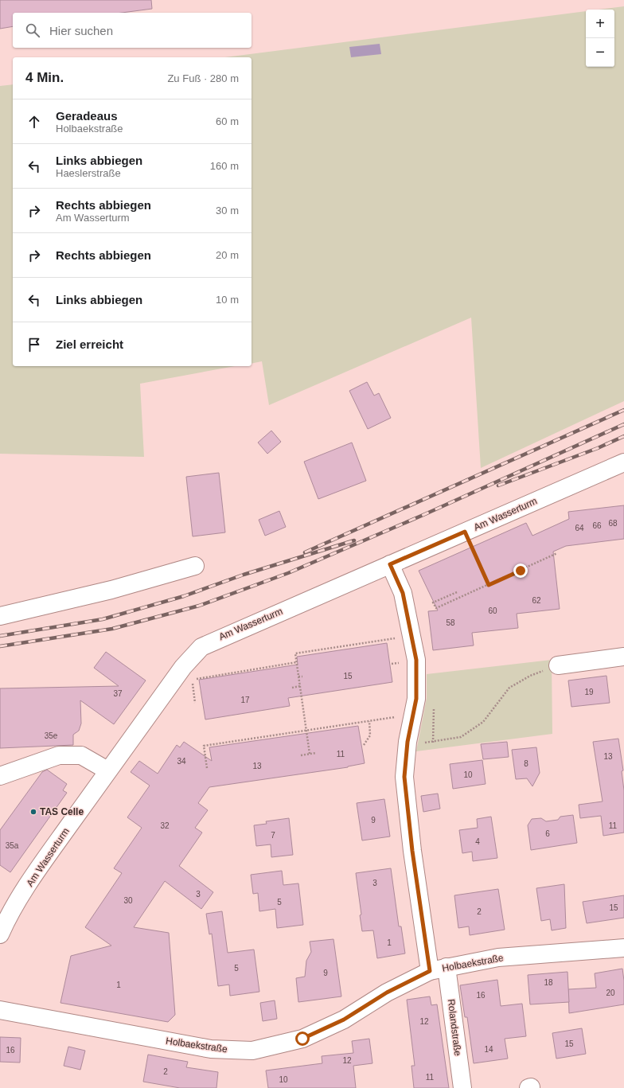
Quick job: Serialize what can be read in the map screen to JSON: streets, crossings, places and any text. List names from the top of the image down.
{
  "streets": {
    "street": ["Am Wasserturm", "Holbaekstraße", "Rolandstraße"]
  },
  "crossings": [
    ["Holbaekstraße", "Rolandstraße"]
  ],
  "places": ["TAS Celle"],
  "house_numbers": [
    "68",
    "66",
    "64",
    "62",
    "60",
    "58",
    "15",
    "19",
    "37",
    "17",
    "35e",
    "11",
    "13",
    "34",
    "8",
    "13",
    "10",
    "9",
    "32",
    "11",
    "6",
    "7",
    "4",
    "35a",
    "3",
    "3",
    "30",
    "5",
    "15",
    "2",
    "1",
    "5",
    "9",
    "18",
    "1",
    "20",
    "16",
    "12",
    "15",
    "14",
    "16",
    "12",
    "2",
    "11",
    "10"
  ],
  "page": {
    "map_buttons": ["+", "−"],
    "search": "Hier suchen",
    "heading": ["4 Min.", "Zu Fuß · 280 m"],
    "list": [
      ["Geradeaus", "Holbaekstraße", "60 m"],
      ["Links abbiegen", "Haeslerstraße", "160 m"],
      ["Rechts abbiegen", "Am Wasserturm", "30 m"],
      ["Rechts abbiegen", "20 m"],
      ["Links abbiegen", "10 m"],
      "Ziel erreicht"
    ]
  }
}
